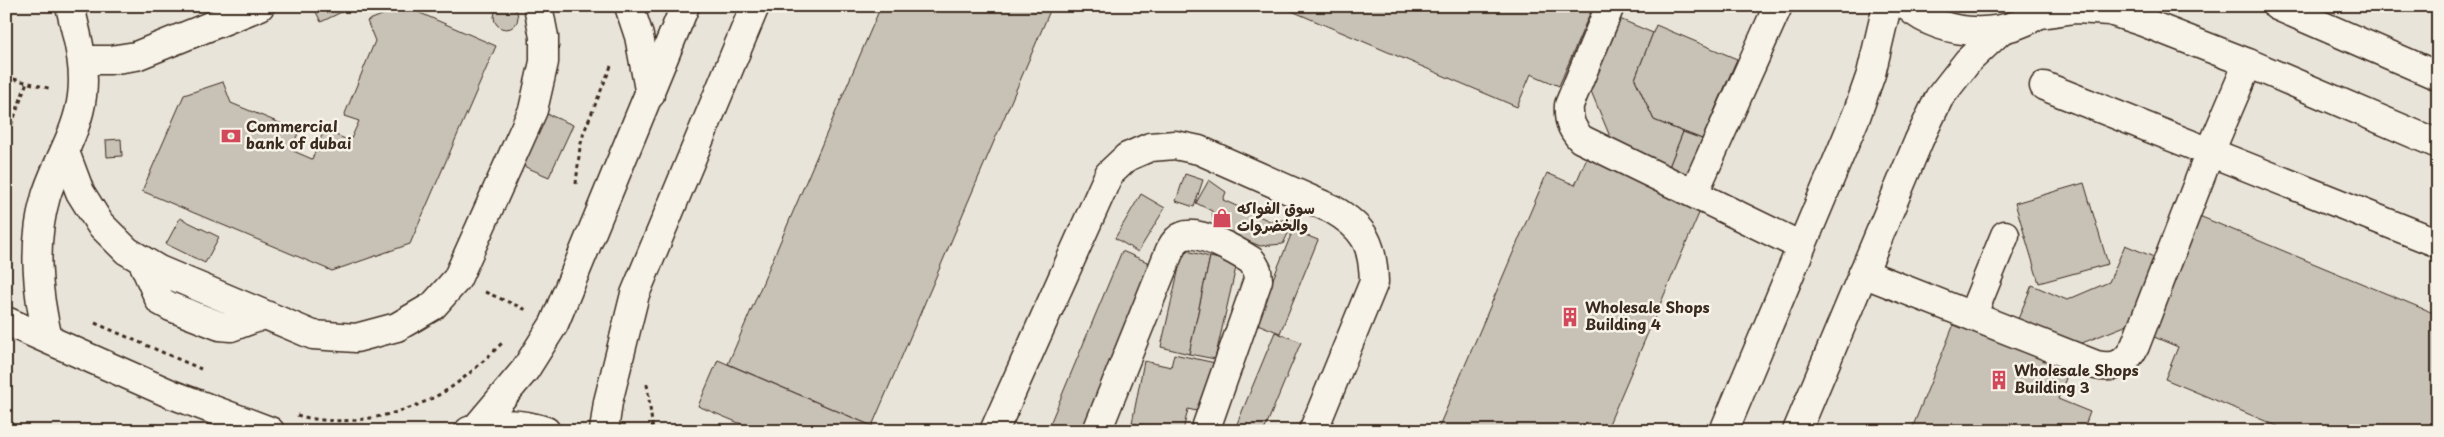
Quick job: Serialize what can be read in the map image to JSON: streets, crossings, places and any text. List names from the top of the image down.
{
  "places": {
    "bank": ["Commercial bank of dubai"],
    "shop": ["سوق الفواكه والخضروات"],
    "building": ["Wholesale Shops Building 4", "Wholesale Shops Building 3"]
  }
}
